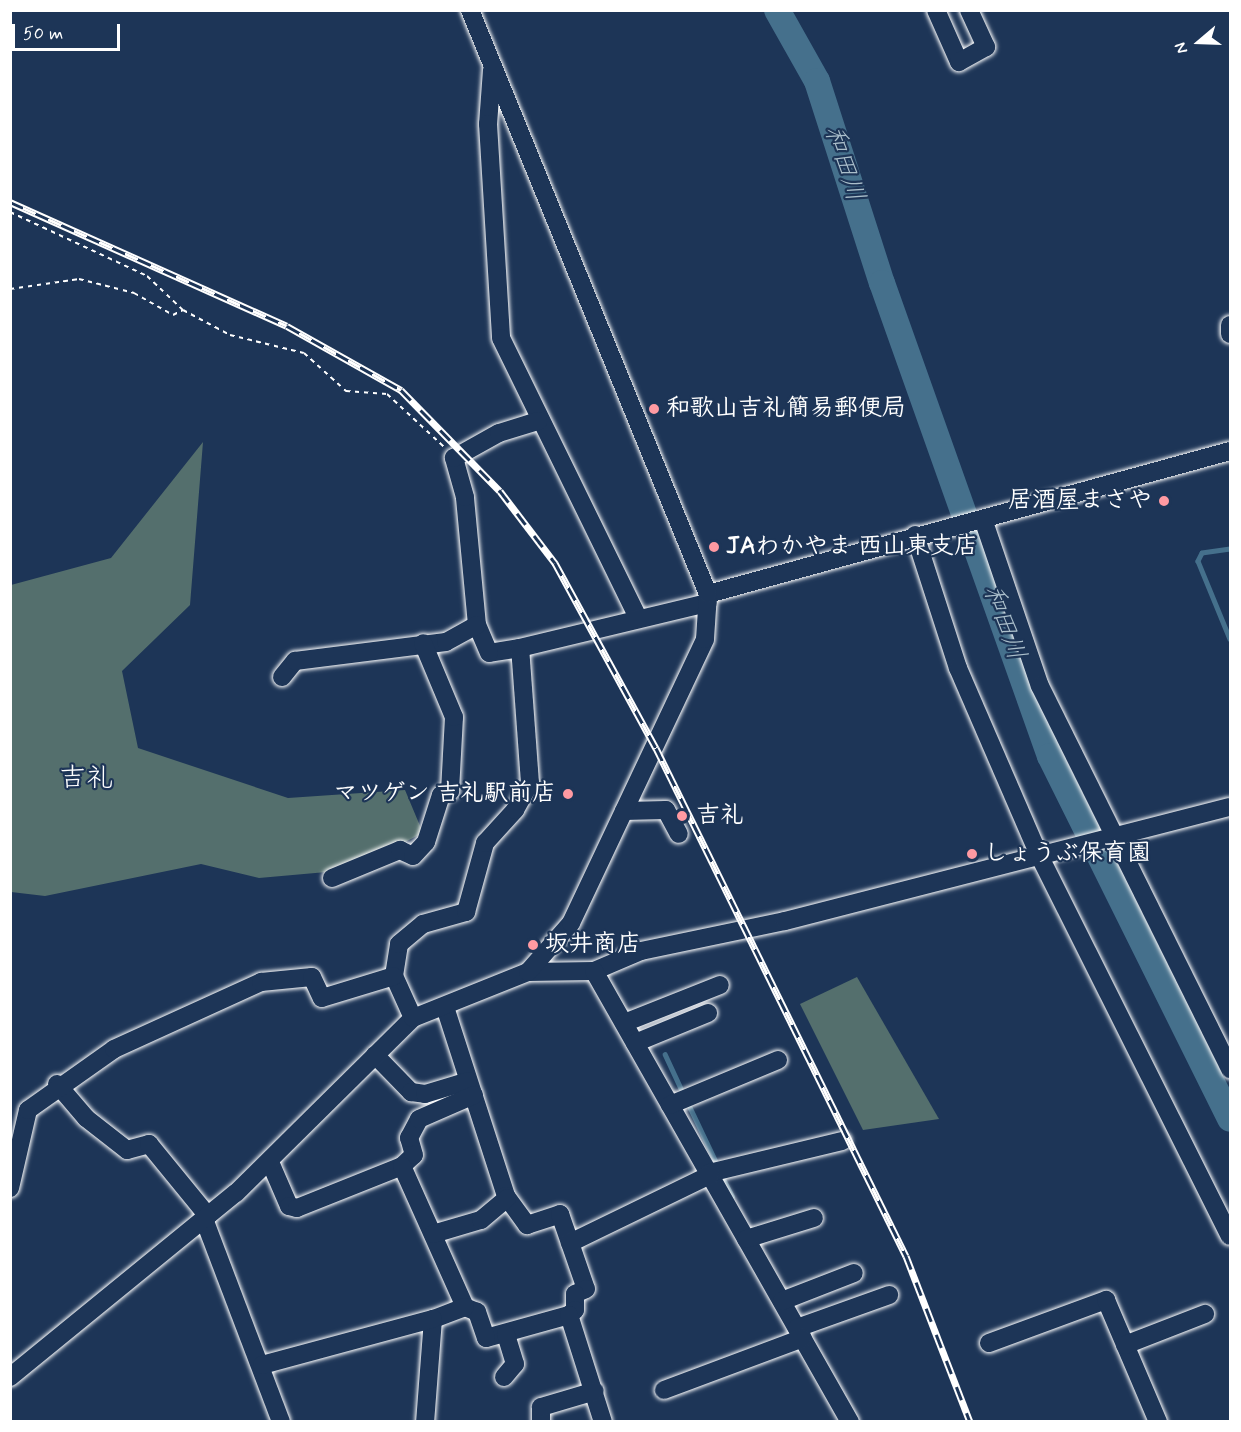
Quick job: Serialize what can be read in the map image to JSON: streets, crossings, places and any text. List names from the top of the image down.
{
  "districts": ["吉礼"],
  "water": ["和田川"],
  "places": [
    "和歌山吉礼簡易郵便局",
    "居酒屋まさや",
    "JAわかやま 西山東支店",
    "マツゲン 吉礼駅前店",
    "吉礼",
    "しょうぶ保育園",
    "坂井商店"
  ],
  "scale_bar": "50 m",
  "north": "left"
}
